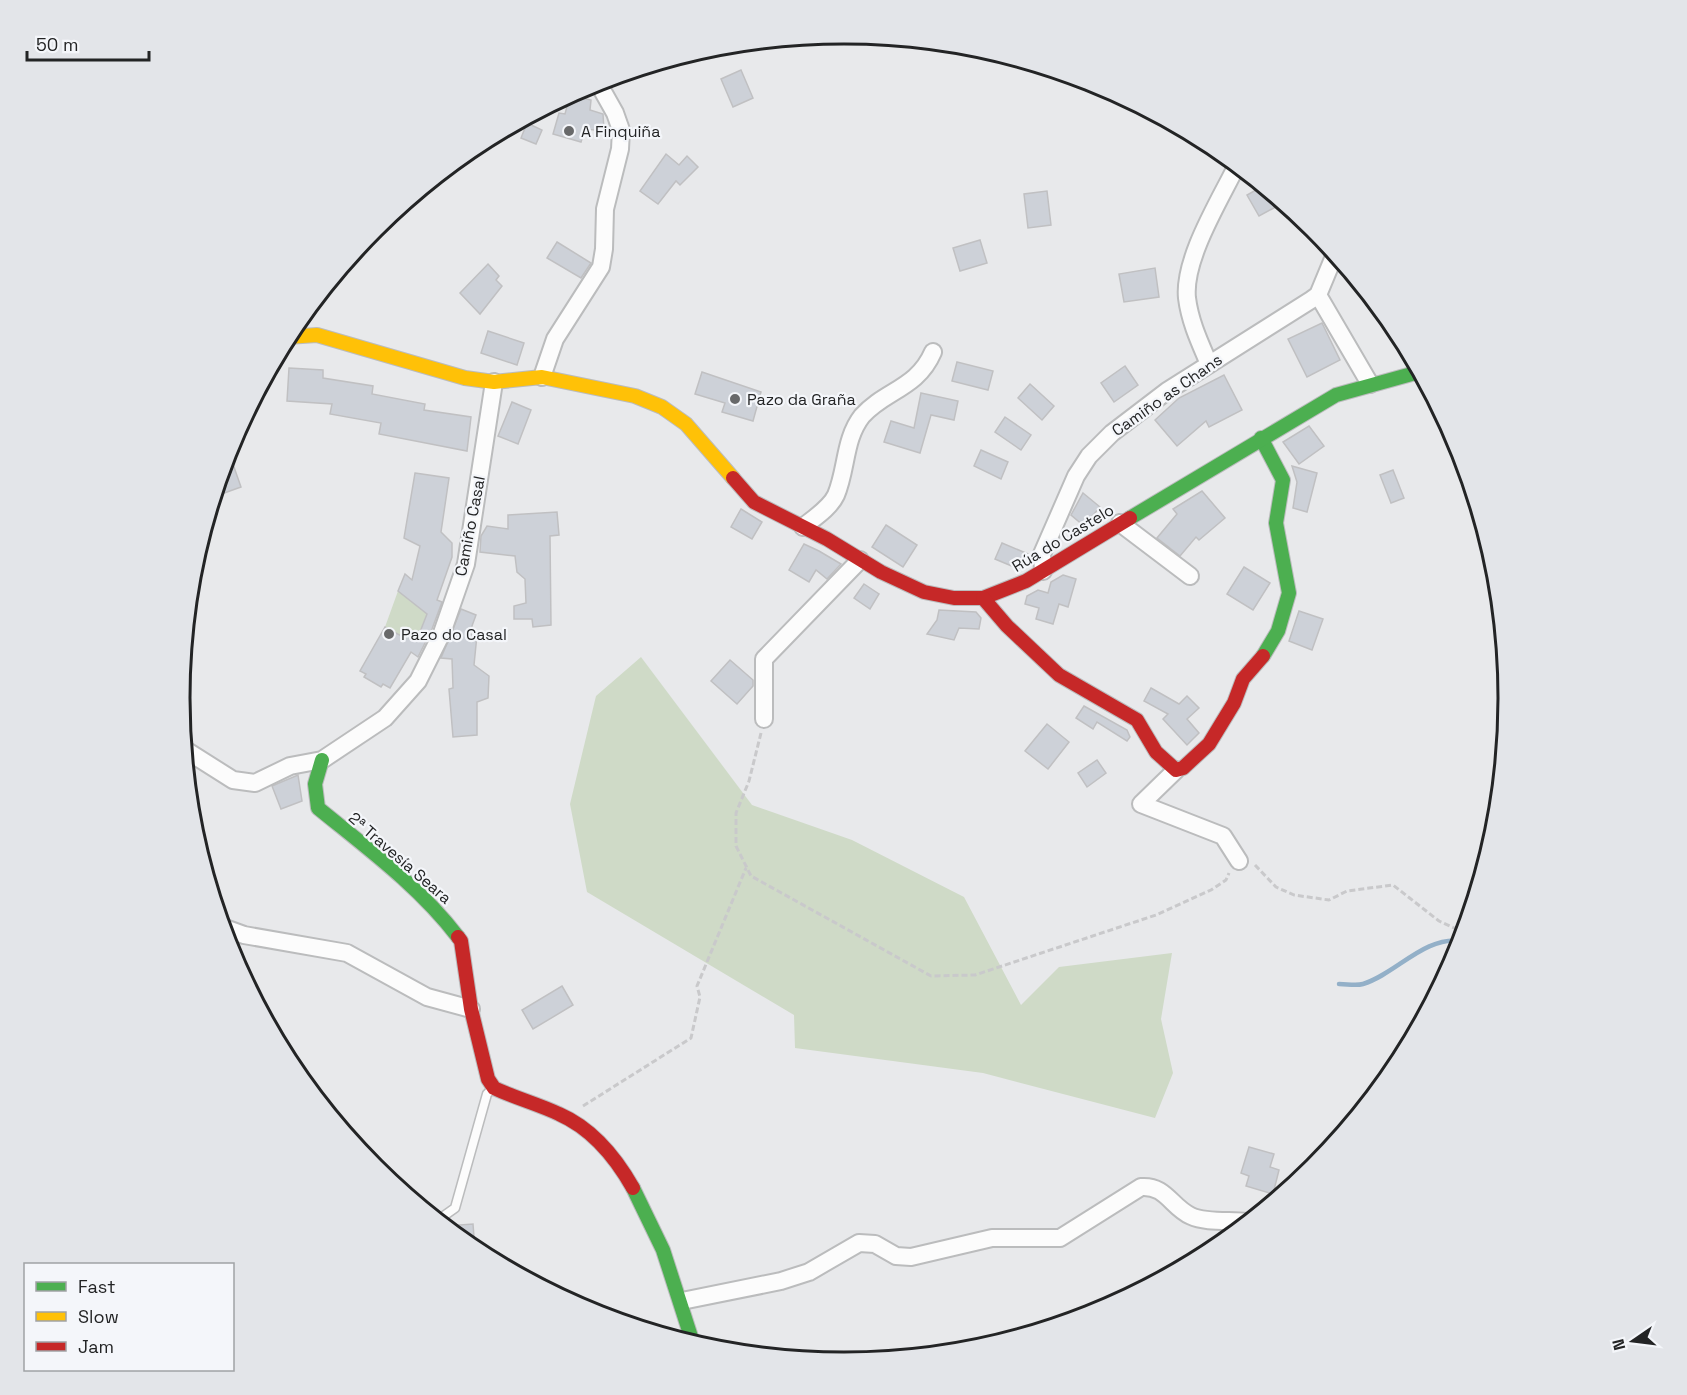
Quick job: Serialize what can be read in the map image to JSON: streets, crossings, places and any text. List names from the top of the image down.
{
  "streets": {
    "street": [
      "Camiño as Chans",
      "Camiño Casal",
      "Rúa do Castelo",
      "2ª Travesía Seara"
    ]
  },
  "crossings": [
    ["Camiño as Chans", "Rúa do Castelo"],
    ["Camiño Casal", "Rúa do Castelo"],
    ["Camiño Casal", "2ª Travesía Seara"]
  ],
  "places": ["A Finquiña", "Pazo da Graña", "Pazo do Casal"],
  "legend": ["Fast", "Slow", "Jam"],
  "scale_bar": "50 m",
  "north": "left"
}
